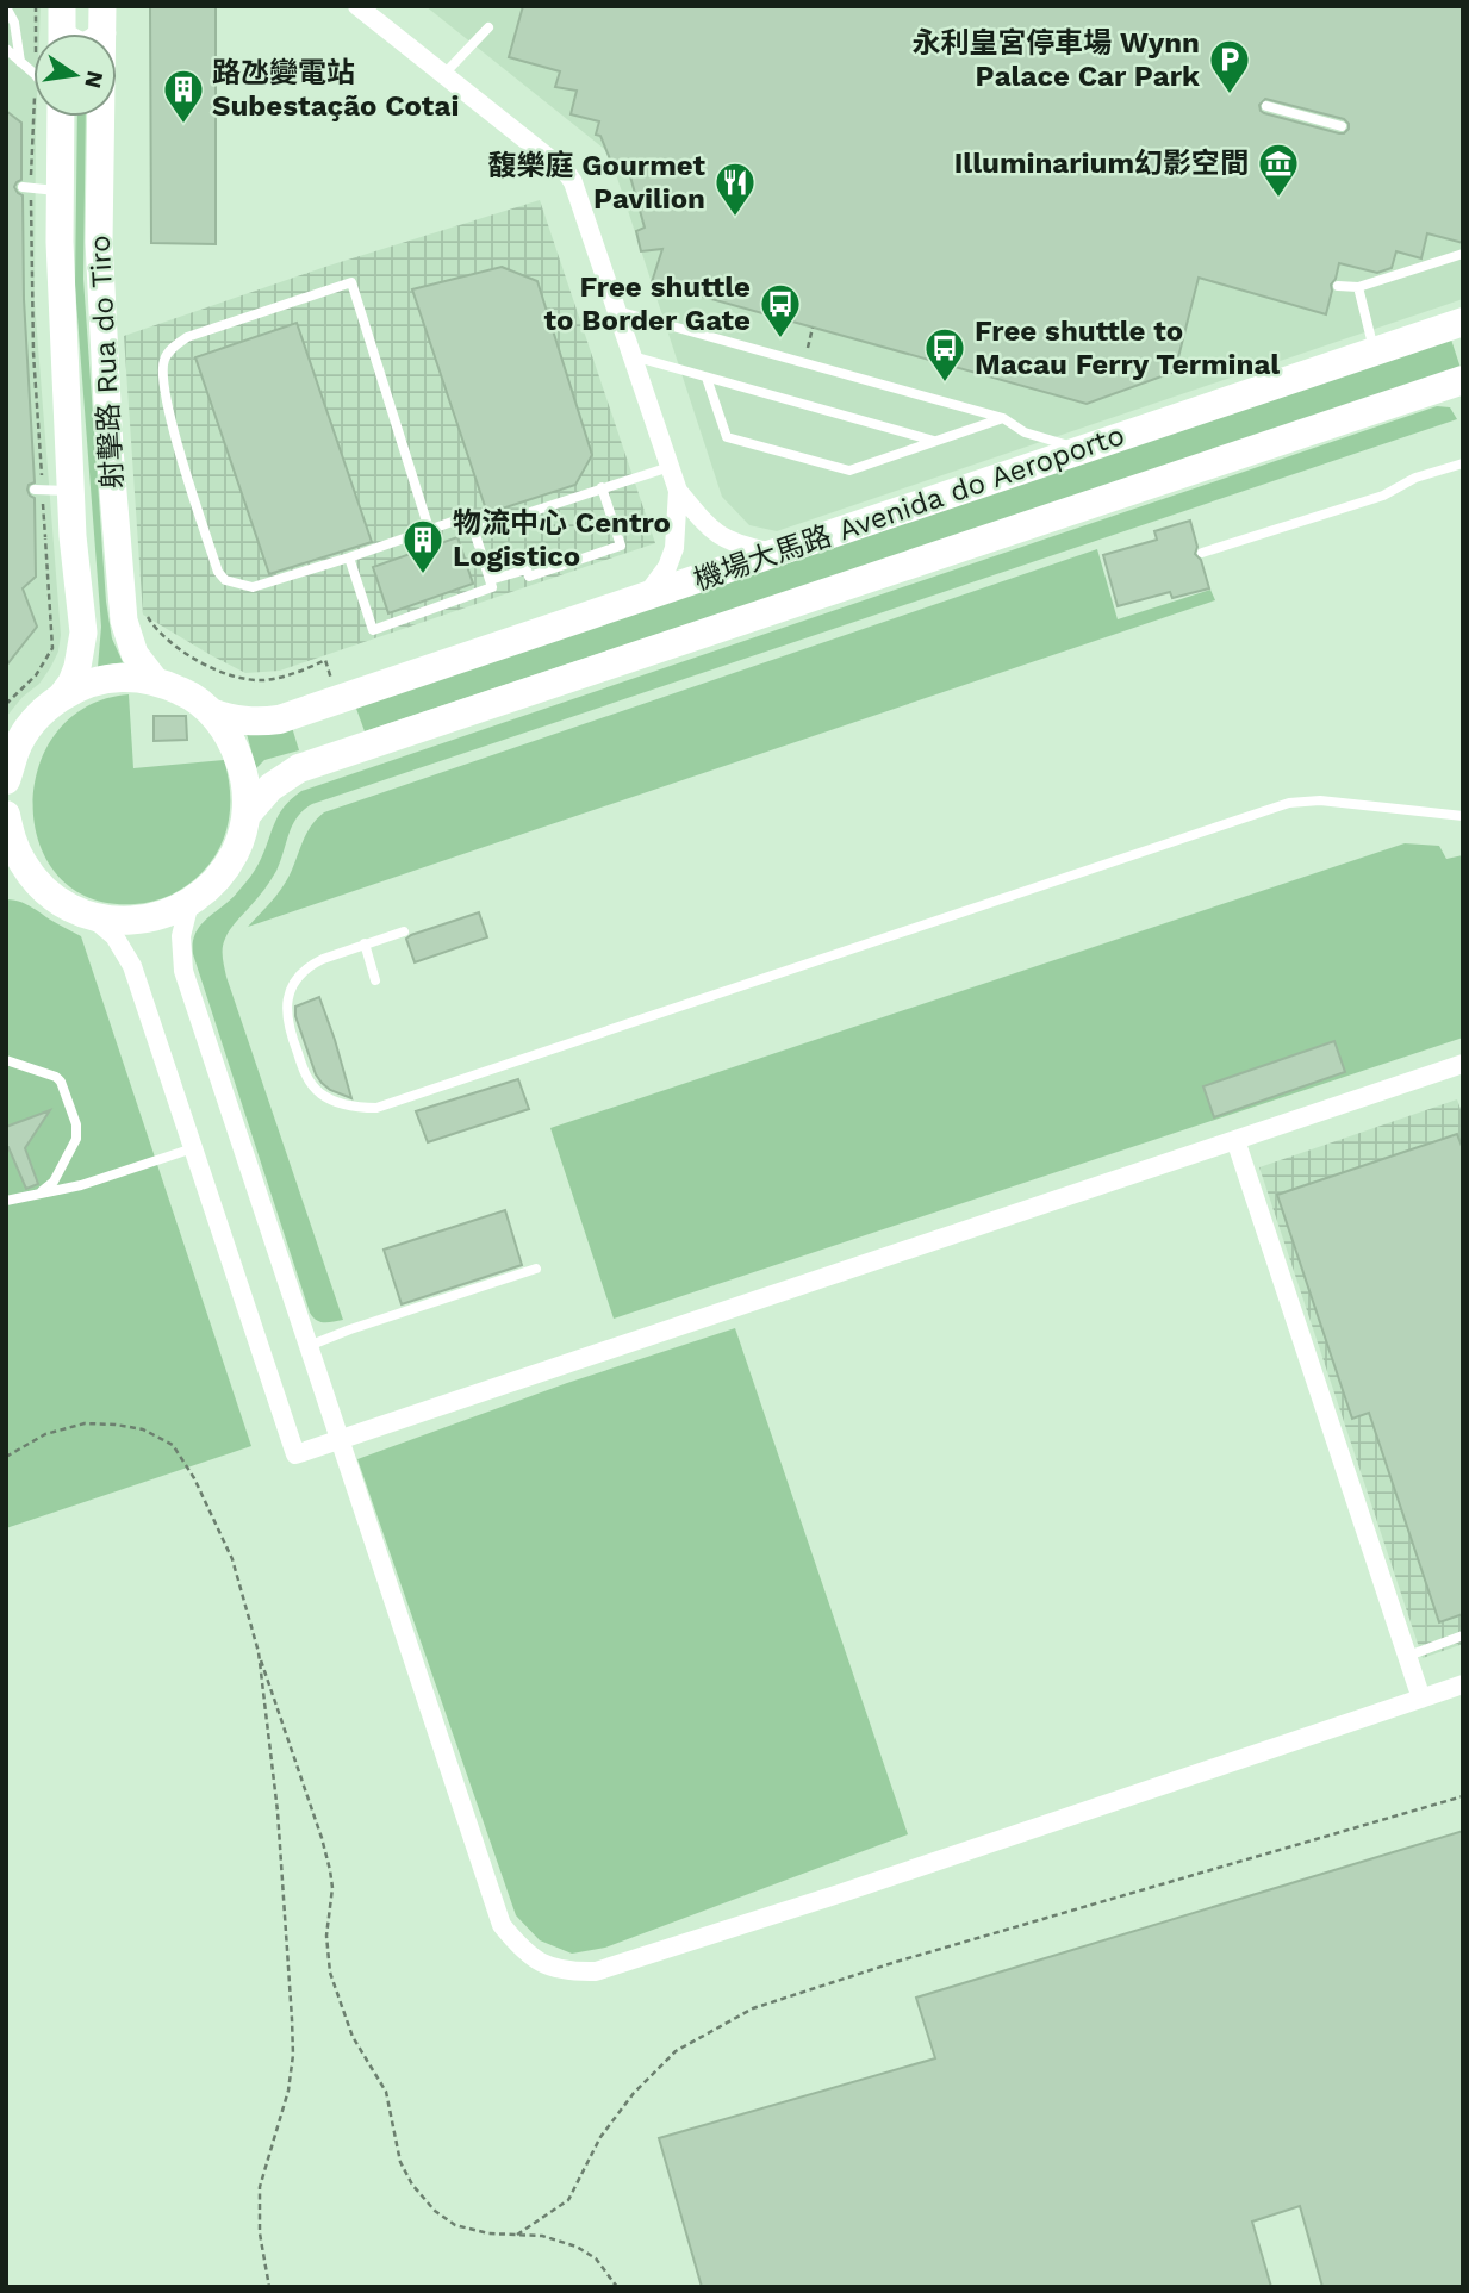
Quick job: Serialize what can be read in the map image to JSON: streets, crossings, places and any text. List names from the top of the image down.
{
  "streets": {
    "main road": ["機場大馬路 Avenida do Aeroporto"],
    "street": ["射擊路 Rua do Tiro"]
  },
  "places": {
    "parking": ["永利皇宮停車場 Wynn Palace Car Park"],
    "building": ["路氹變電站 Subestação Cotai", "物流中心 Centro Logistico"],
    "museum": ["Illuminarium幻影空間"],
    "restaurant": ["馥樂庭 Gourmet Pavilion"],
    "bus stop": ["Free shuttle to Border Gate", "Free shuttle to Macau Ferry Terminal"]
  },
  "north": "right"
}
